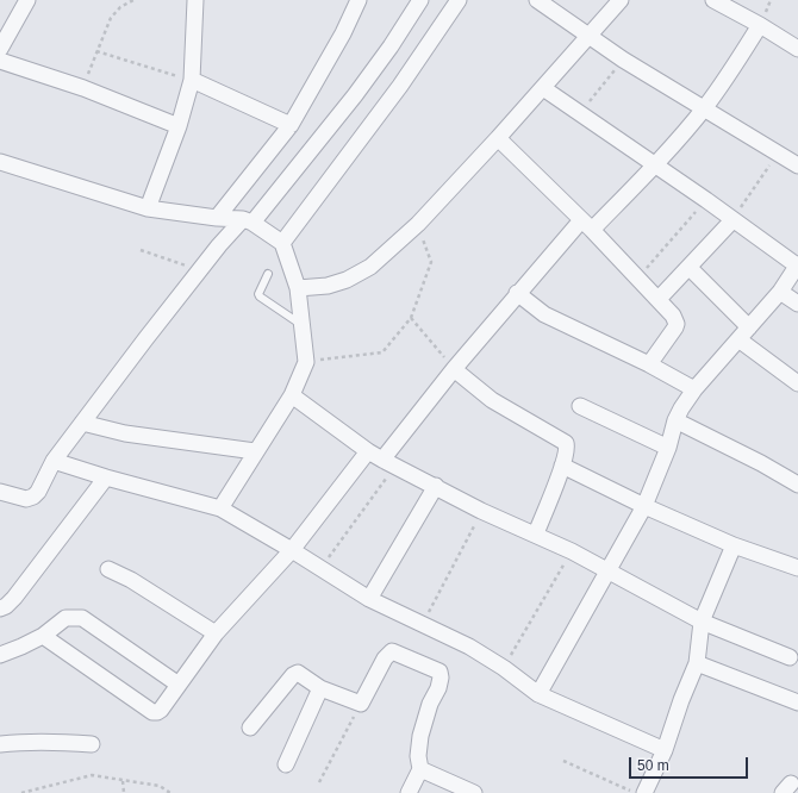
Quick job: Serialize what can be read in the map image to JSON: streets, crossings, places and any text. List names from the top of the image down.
{
  "scale_bar": "50 m"
}
